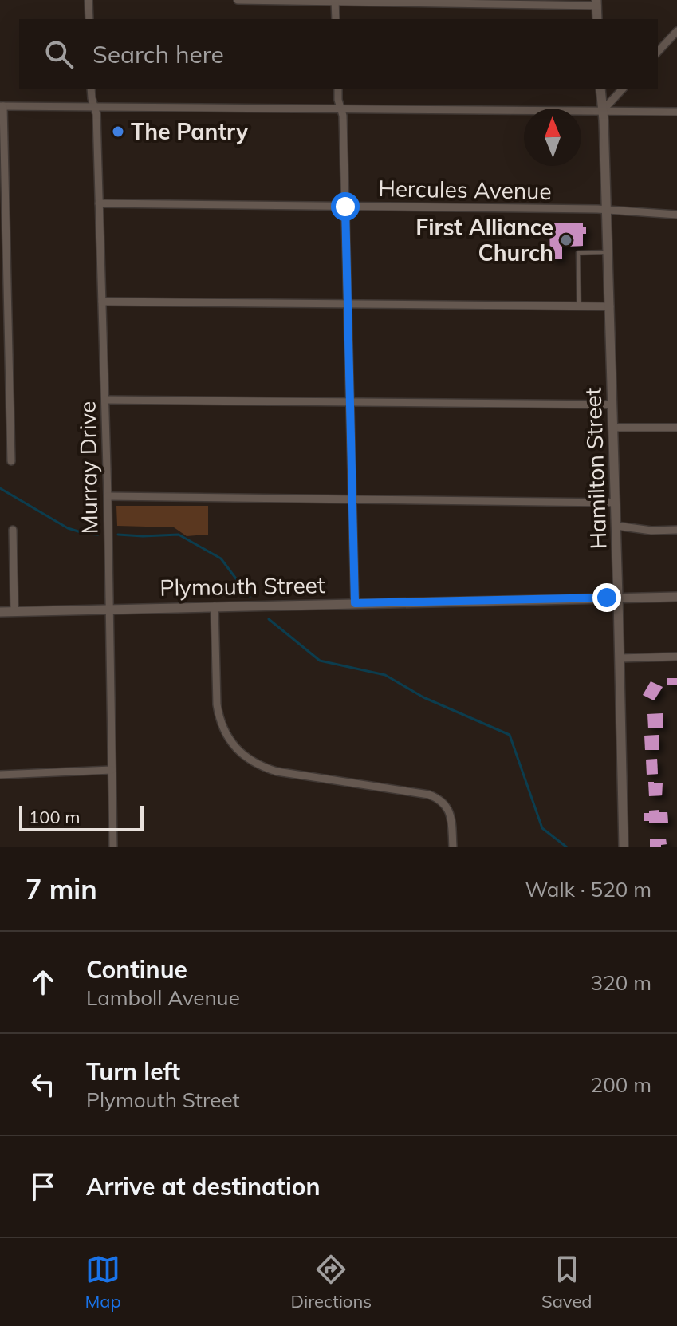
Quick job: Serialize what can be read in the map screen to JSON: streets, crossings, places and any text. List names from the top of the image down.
{
  "streets": {
    "street": [
      "Hercules Avenue",
      "Murray Drive",
      "Hamilton Street",
      "Plymouth Street"
    ]
  },
  "crossings": [
    ["Hercules Avenue", "Murray Drive"],
    ["Hercules Avenue", "Hamilton Street"],
    ["Murray Drive", "Plymouth Street"],
    ["Hamilton Street", "Plymouth Street"]
  ],
  "places": ["The Pantry", "First Alliance Church"],
  "scale_bar": "100 m",
  "north": "top",
  "page": {
    "search": "Search here",
    "scale": "100 m",
    "heading": ["7 min", "Walk · 520 m"],
    "list": [
      ["Continue", "Lamboll Avenue", "320 m"],
      ["Turn left", "Plymouth Street", "200 m"],
      "Arrive at destination"
    ],
    "nav": ["Map", "Directions", "Saved"]
  }
}
